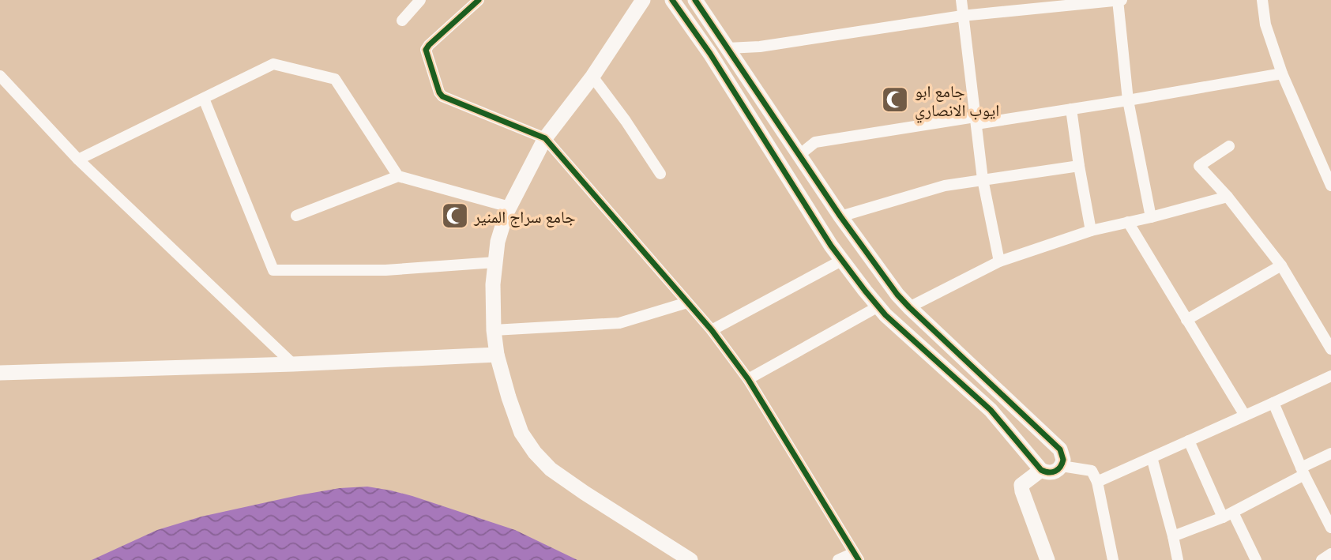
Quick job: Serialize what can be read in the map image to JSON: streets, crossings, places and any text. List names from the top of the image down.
{
  "places": {
    "mosque": ["جامع ابو ايوب الانصاري", "جامع سراج المنير"]
  }
}
